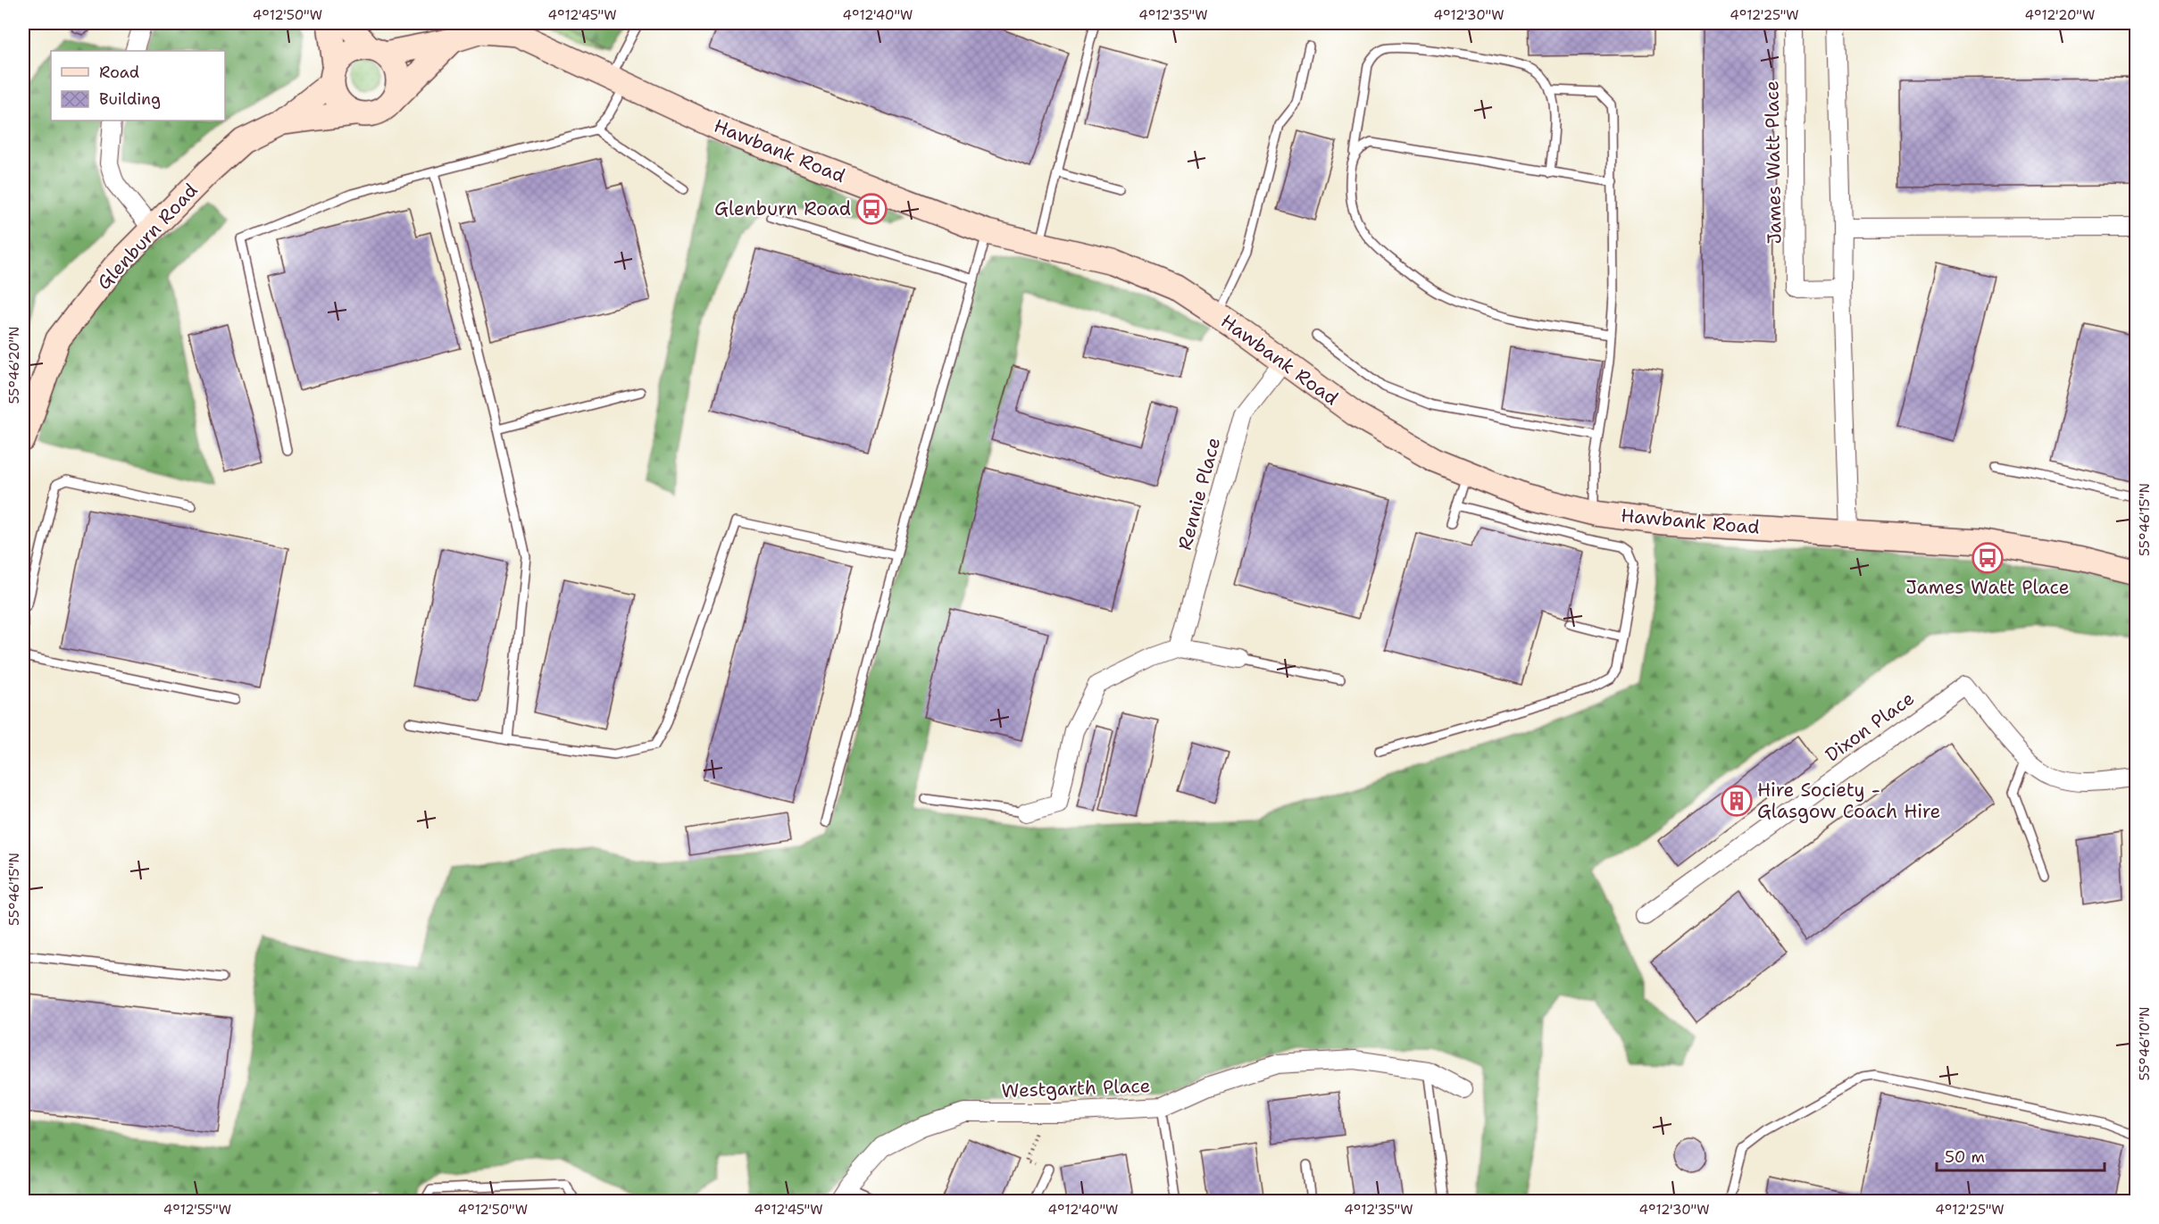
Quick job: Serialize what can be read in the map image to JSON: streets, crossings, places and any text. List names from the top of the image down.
{
  "streets": {
    "street": [
      "Hawbank Road",
      "James Watt Place",
      "Glenburn Road",
      "Rennie Place",
      "Dixon Place",
      "Westgarth Place"
    ]
  },
  "crossings": [
    ["Hawbank Road", "Glenburn Road"],
    ["Hawbank Road", "Rennie Place"]
  ],
  "places": {
    "bus stop": ["Glenburn Road", "James Watt Place"],
    "building": ["Hire Society - Glasgow Coach Hire"]
  },
  "legend": ["Road", "Building"],
  "scale_bar": "50 m",
  "coordinates": [
    "4°12'50\"W",
    "4°12'45\"W",
    "4°12'40\"W",
    "4°12'35\"W",
    "4°12'30\"W",
    "4°12'25\"W",
    "4°12'20\"W",
    "55°46'20\"N",
    "55°46'15\"N",
    "55°46'10\"N",
    "4°12'55\"W"
  ]
}
